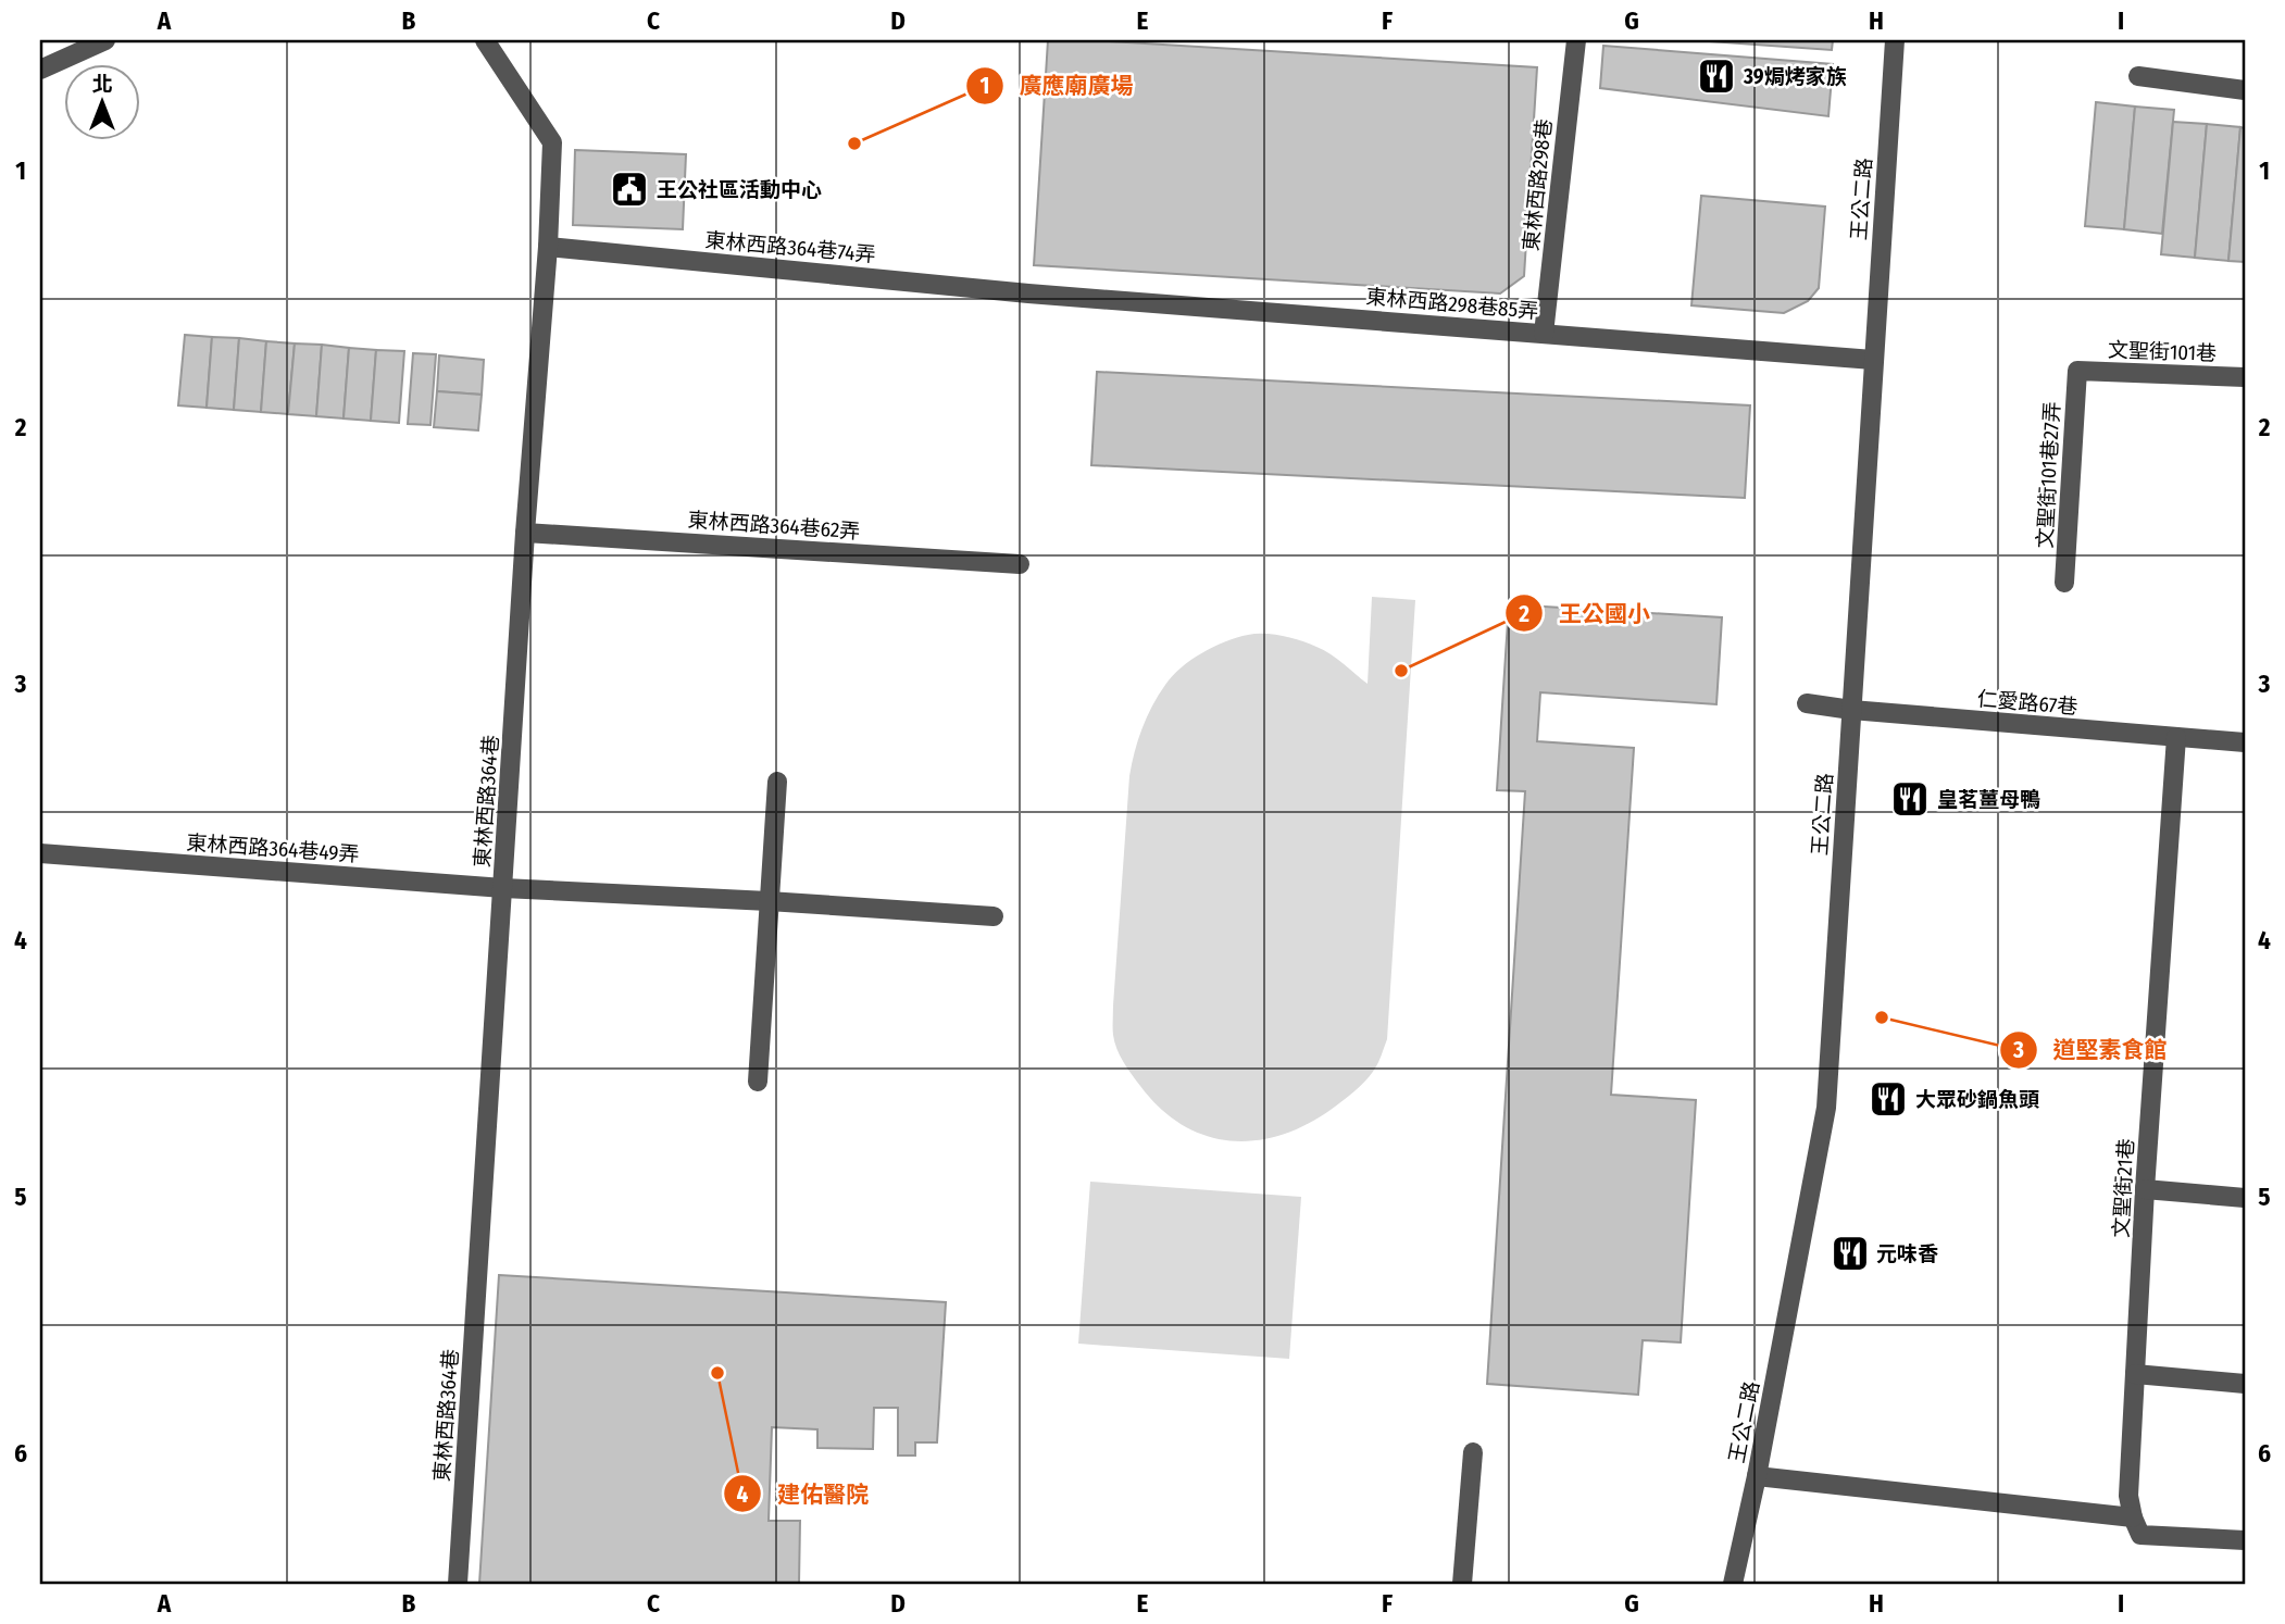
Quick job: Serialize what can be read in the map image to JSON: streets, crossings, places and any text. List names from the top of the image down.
{
  "streets": {
    "street": [
      "東林西路298巷",
      "王公二路",
      "東林西路364巷74弄",
      "東林西路298巷85弄",
      "文聖街101巷",
      "文聖街101巷27弄",
      "東林西路364巷62弄",
      "仁愛路67巷",
      "東林西路364巷",
      "東林西路364巷49弄",
      "文聖街21巷"
    ]
  },
  "crossings": [
    ["東林西路298巷", "東林西路298巷85弄"],
    ["王公二路", "東林西路298巷85弄"],
    ["王公二路", "仁愛路67巷"],
    ["東林西路364巷74弄", "東林西路298巷85弄"],
    ["東林西路364巷74弄", "東林西路364巷"],
    ["文聖街101巷", "文聖街101巷27弄"],
    ["東林西路364巷62弄", "東林西路364巷"],
    ["仁愛路67巷", "文聖街21巷"],
    ["東林西路364巷", "東林西路364巷49弄"]
  ],
  "places": {
    "restaurant": [
      "39焗烤家族",
      "皇茗薑母鴨",
      "大眾砂鍋魚頭",
      "元味香"
    ],
    "other": [
      "廣應廟廣場",
      "王公國小",
      "道堅素食館",
      "建佑醫院"
    ],
    "public building": ["王公社區活動中心"]
  },
  "north": "top",
  "grid": {
    "columns": [
      "A",
      "B",
      "C",
      "D",
      "E",
      "F",
      "G",
      "H",
      "I"
    ],
    "rows": [
      "1",
      "2",
      "3",
      "4",
      "5",
      "6"
    ]
  }
}
